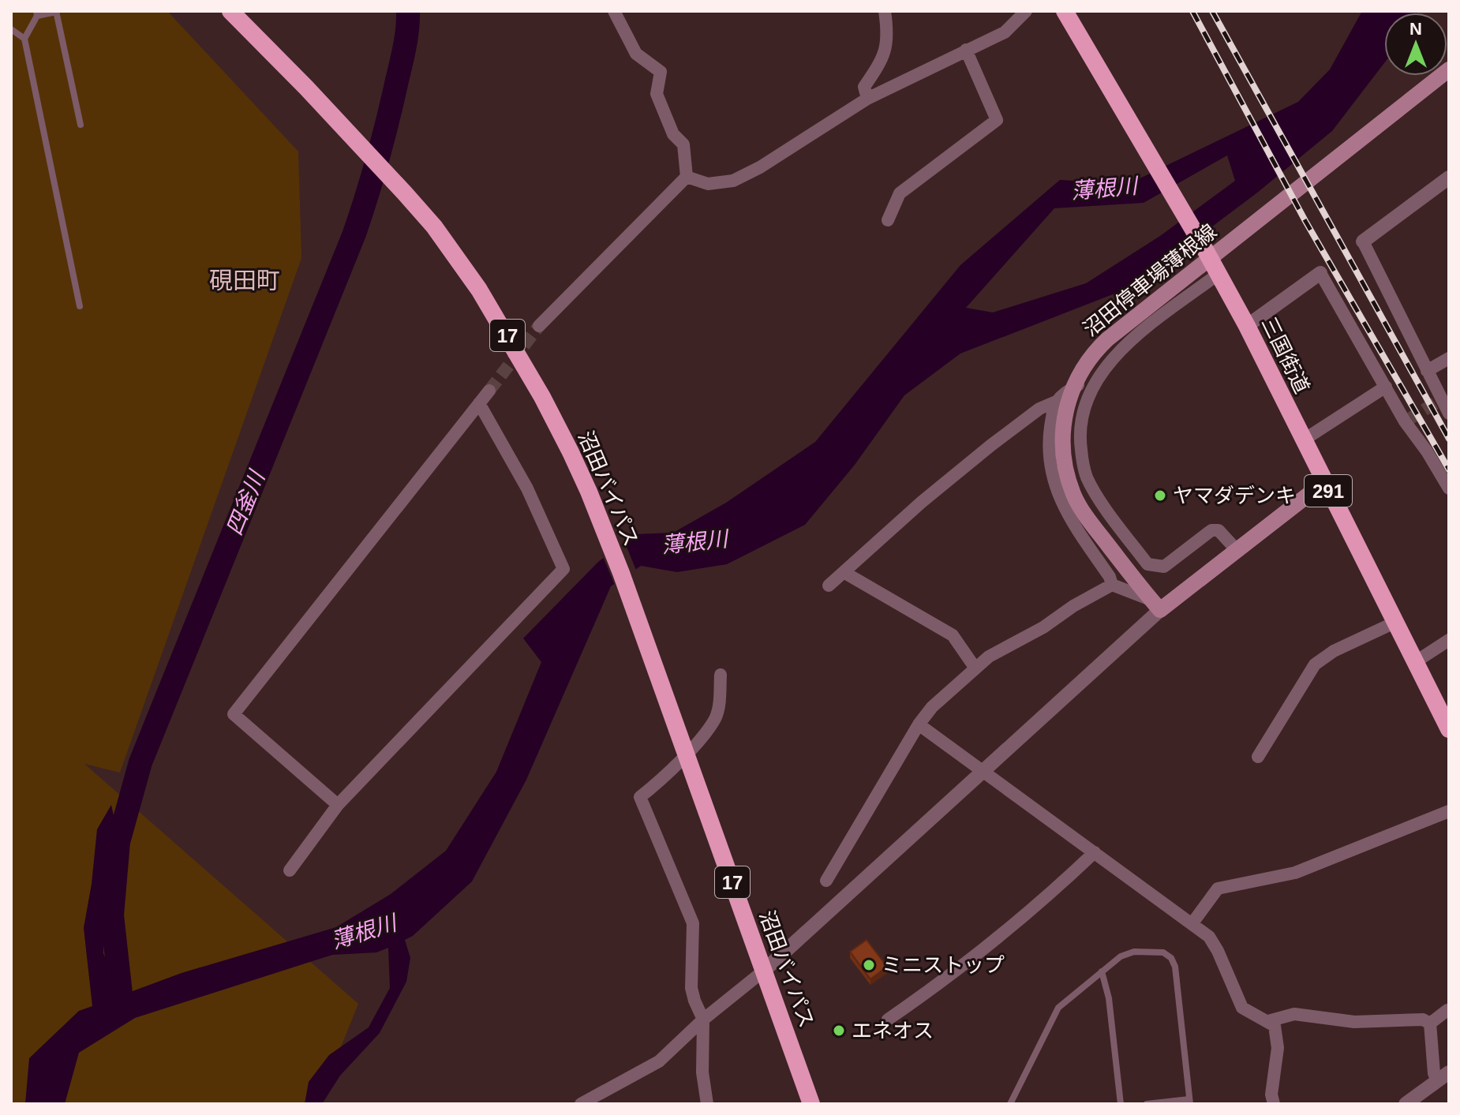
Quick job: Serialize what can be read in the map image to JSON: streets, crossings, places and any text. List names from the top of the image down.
{
  "streets": {
    "highway": [
      "17",
      "三国街道",
      "沼田バイパス",
      "291"
    ],
    "main road": ["沼田停車場薄根線"]
  },
  "districts": ["硯田町"],
  "water": ["薄根川", "四釜川"],
  "places": ["ヤマダデンキ", "ミニストップ", "エネオス"],
  "north": "top"
}
